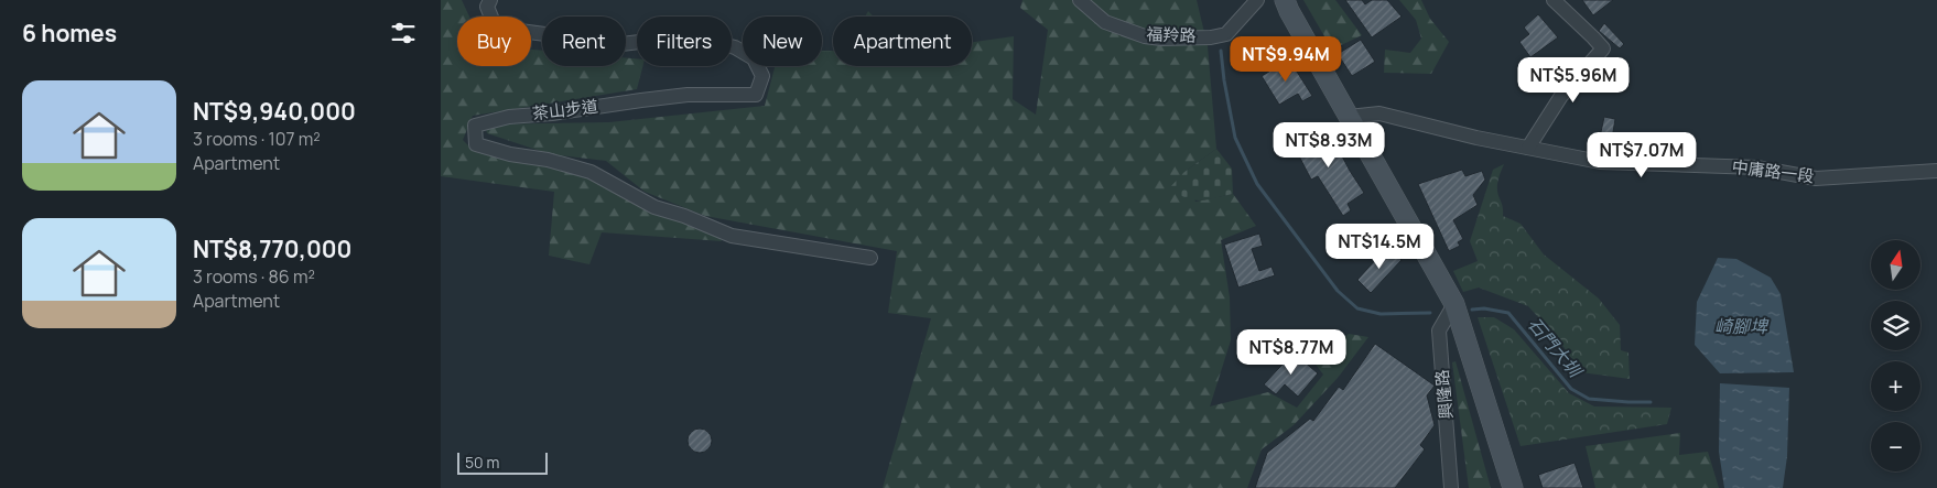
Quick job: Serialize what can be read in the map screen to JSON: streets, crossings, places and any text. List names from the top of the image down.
{
  "streets": {
    "street": [
      "福羚路",
      "茶山步道",
      "中庸路一段",
      "興隆路"
    ]
  },
  "water": ["崎腳埤", "石門大圳"],
  "scale_bar": "50 m",
  "north": "top",
  "page": {
    "heading": "6 homes",
    "chip": [
      "Buy",
      "Rent",
      "Filters",
      "New",
      "Apartment"
    ],
    "price": [
      "NT$9.94M",
      "NT$5.96M",
      "NT$8.93M",
      "NT$7.07M",
      "NT$14.5M",
      "NT$8.77M"
    ],
    "list": [
      {
        "name": "NT$9,940,000",
        "note": "3 rooms · 107 m² · Apartment"
      },
      {
        "name": "NT$8,770,000",
        "note": "3 rooms · 86 m² · Apartment"
      }
    ],
    "map_buttons": ["+", "−"],
    "scale": "50 m"
  }
}
